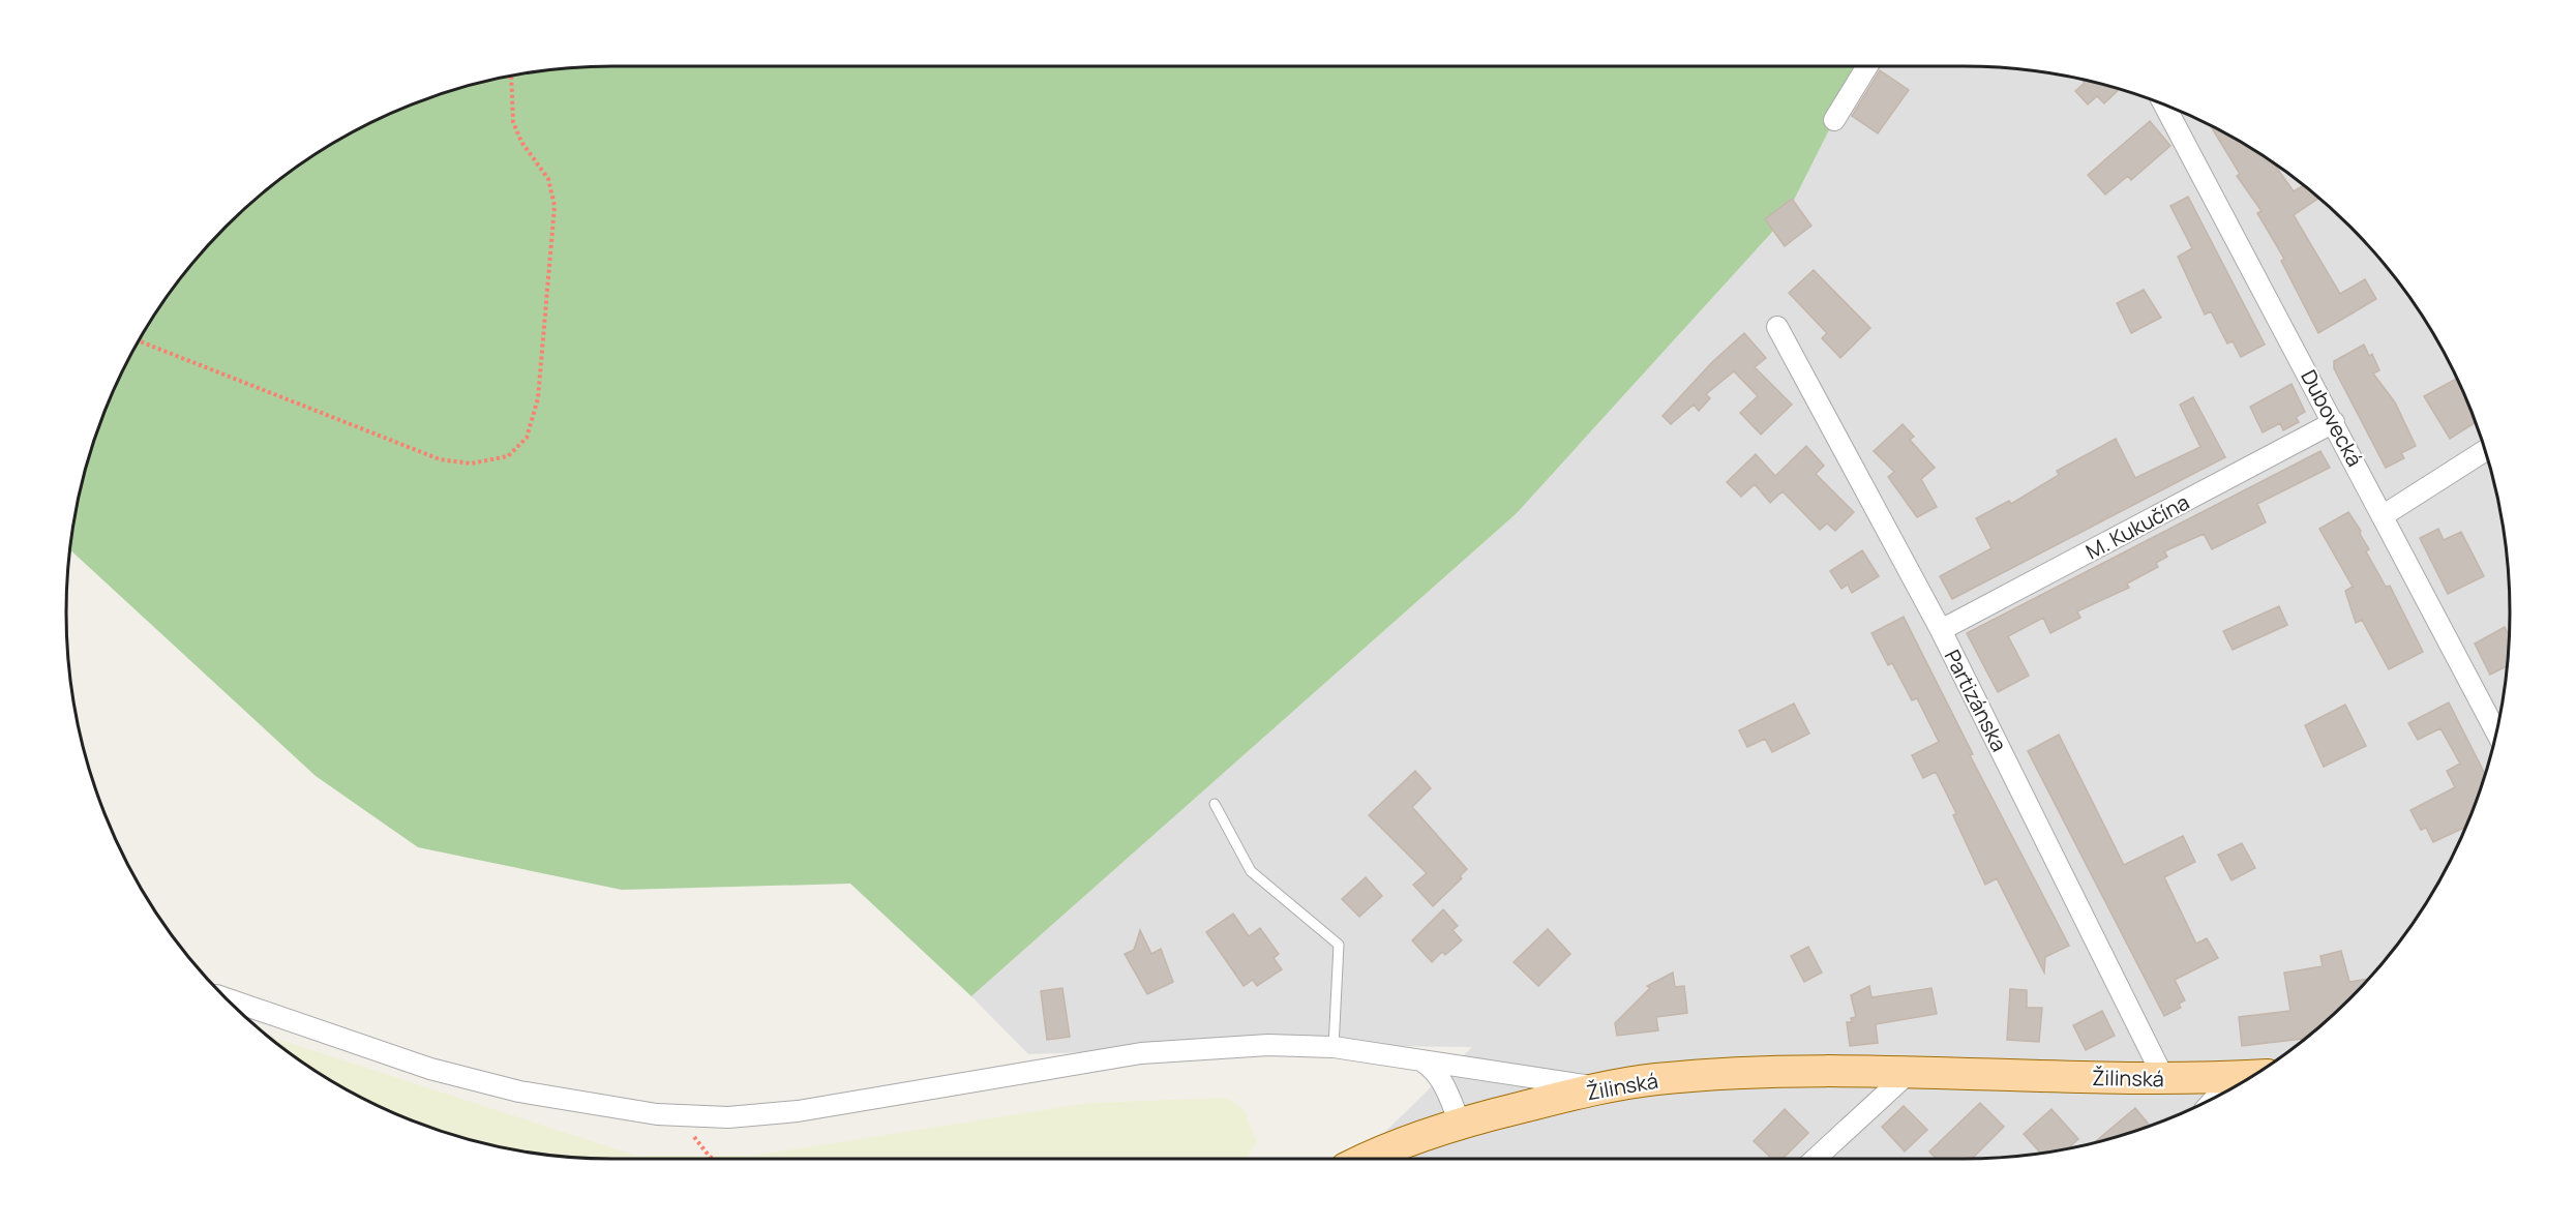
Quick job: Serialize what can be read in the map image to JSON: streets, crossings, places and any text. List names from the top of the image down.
{
  "streets": {
    "main road": ["Žilinská"],
    "street": ["Dubovecká", "M. Kukučína", "Partizánska"]
  },
  "crossings": [
    ["Dubovecká", "M. Kukučína"],
    ["M. Kukučína", "Partizánska"],
    ["Partizánska", "Žilinská"]
  ]
}
